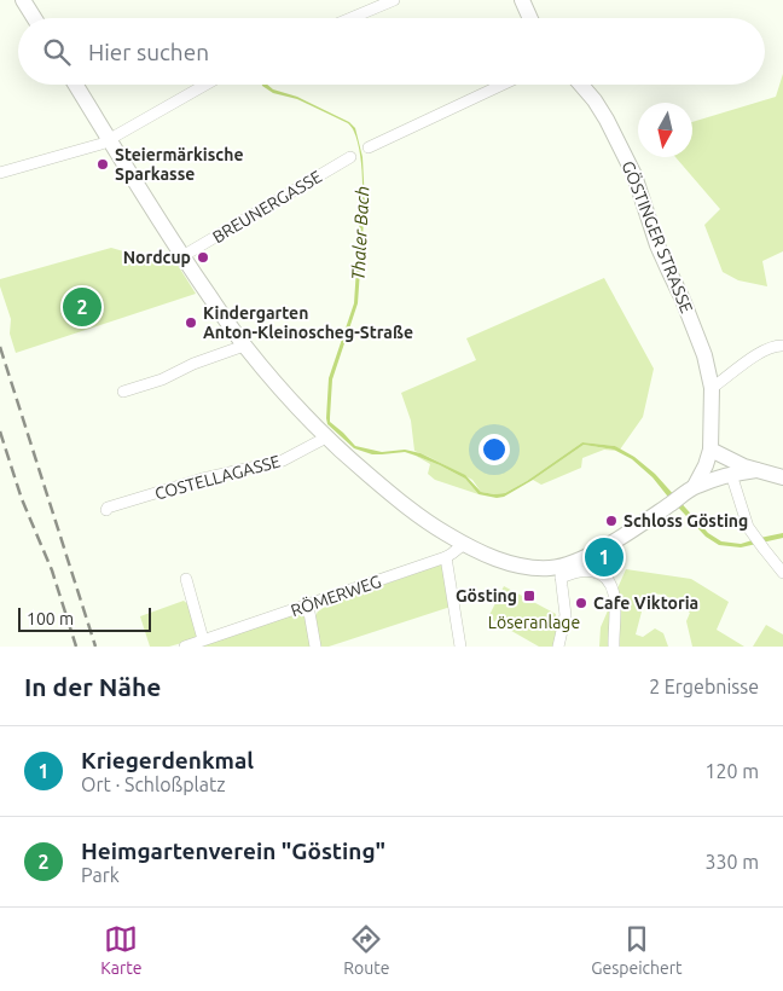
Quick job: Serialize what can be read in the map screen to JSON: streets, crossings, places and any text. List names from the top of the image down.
{
  "streets": {
    "main road": ["GÖSTINGER STRASSE"],
    "street": ["BREUNERGASSE", "COSTELLAGASSE", "RÖMERWEG"]
  },
  "water": ["Thaler Bach"],
  "parks": ["Löseranlage"],
  "places": {
    "other": [
      "Steiermärkische Sparkasse",
      "Nordcup",
      "Kindergarten Anton-Kleinoscheg-Straße",
      "Schloss Gösting",
      "Cafe Viktoria"
    ],
    "transit": ["Gösting"]
  },
  "scale_bar": "100 m",
  "north": "bottom",
  "page": {
    "search": "Hier suchen",
    "pins": ["2", "1"],
    "scale": "100 m",
    "heading": ["In der Nähe", "2 Ergebnisse"],
    "list": [
      {
        "mark": "1",
        "name": "Kriegerdenkmal",
        "note": "Ort · Schloßplatz",
        "value": "120 m"
      },
      {
        "mark": "2",
        "name": "Heimgartenverein \"Gösting\"",
        "note": "Park",
        "value": "330 m"
      }
    ],
    "nav": ["Karte", "Route", "Gespeichert"]
  }
}
